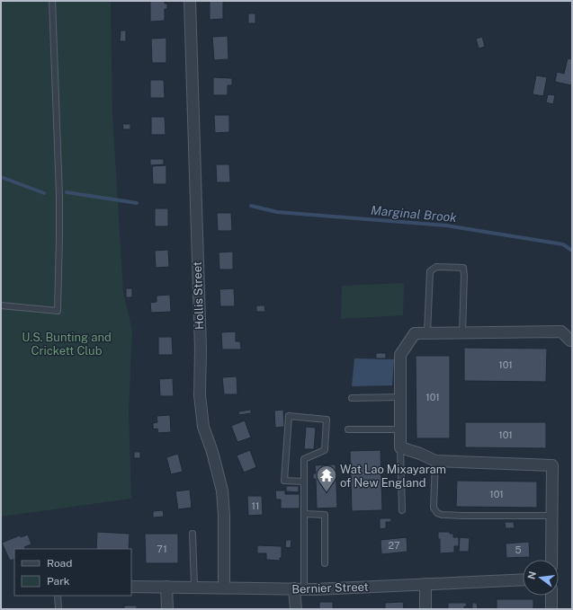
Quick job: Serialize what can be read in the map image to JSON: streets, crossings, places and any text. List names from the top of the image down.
{
  "streets": {
    "street": ["Hollis Street", "Bernier Street"]
  },
  "crossings": [
    ["Hollis Street", "Bernier Street"]
  ],
  "water": ["Marginal Brook"],
  "parks": ["U.S. Bunting and Crickett Club"],
  "places": {
    "temple": ["Wat Lao Mixayaram of New England"]
  },
  "house_numbers": [
    "101",
    "101",
    "101",
    "101",
    "11",
    "27",
    "71",
    "5"
  ],
  "legend": ["Road", "Park"],
  "north": "left"
}
